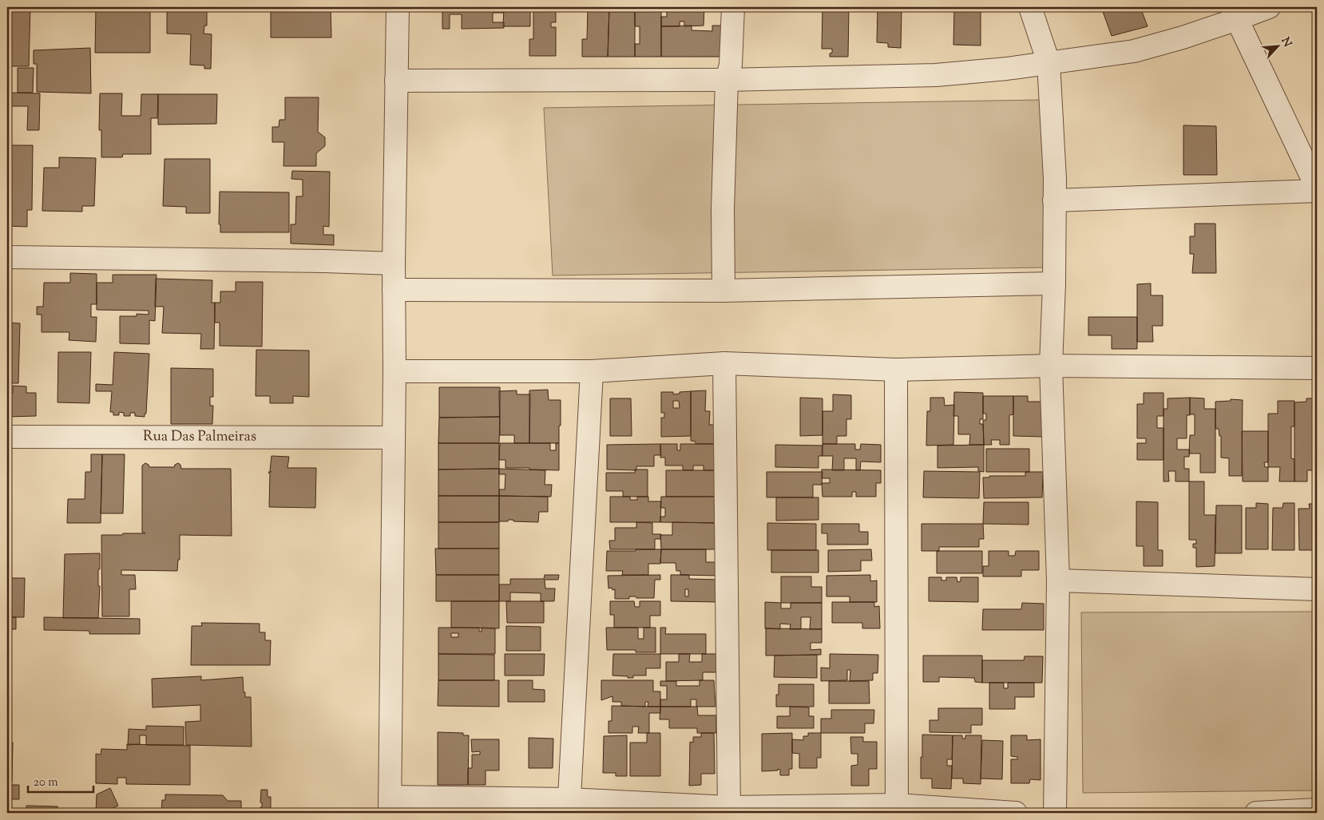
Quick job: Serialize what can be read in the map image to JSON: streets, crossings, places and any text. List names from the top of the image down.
{
  "streets": {
    "street": ["Rua Das Palmeiras"]
  },
  "scale_bar": "20 m",
  "north": "top right"
}
